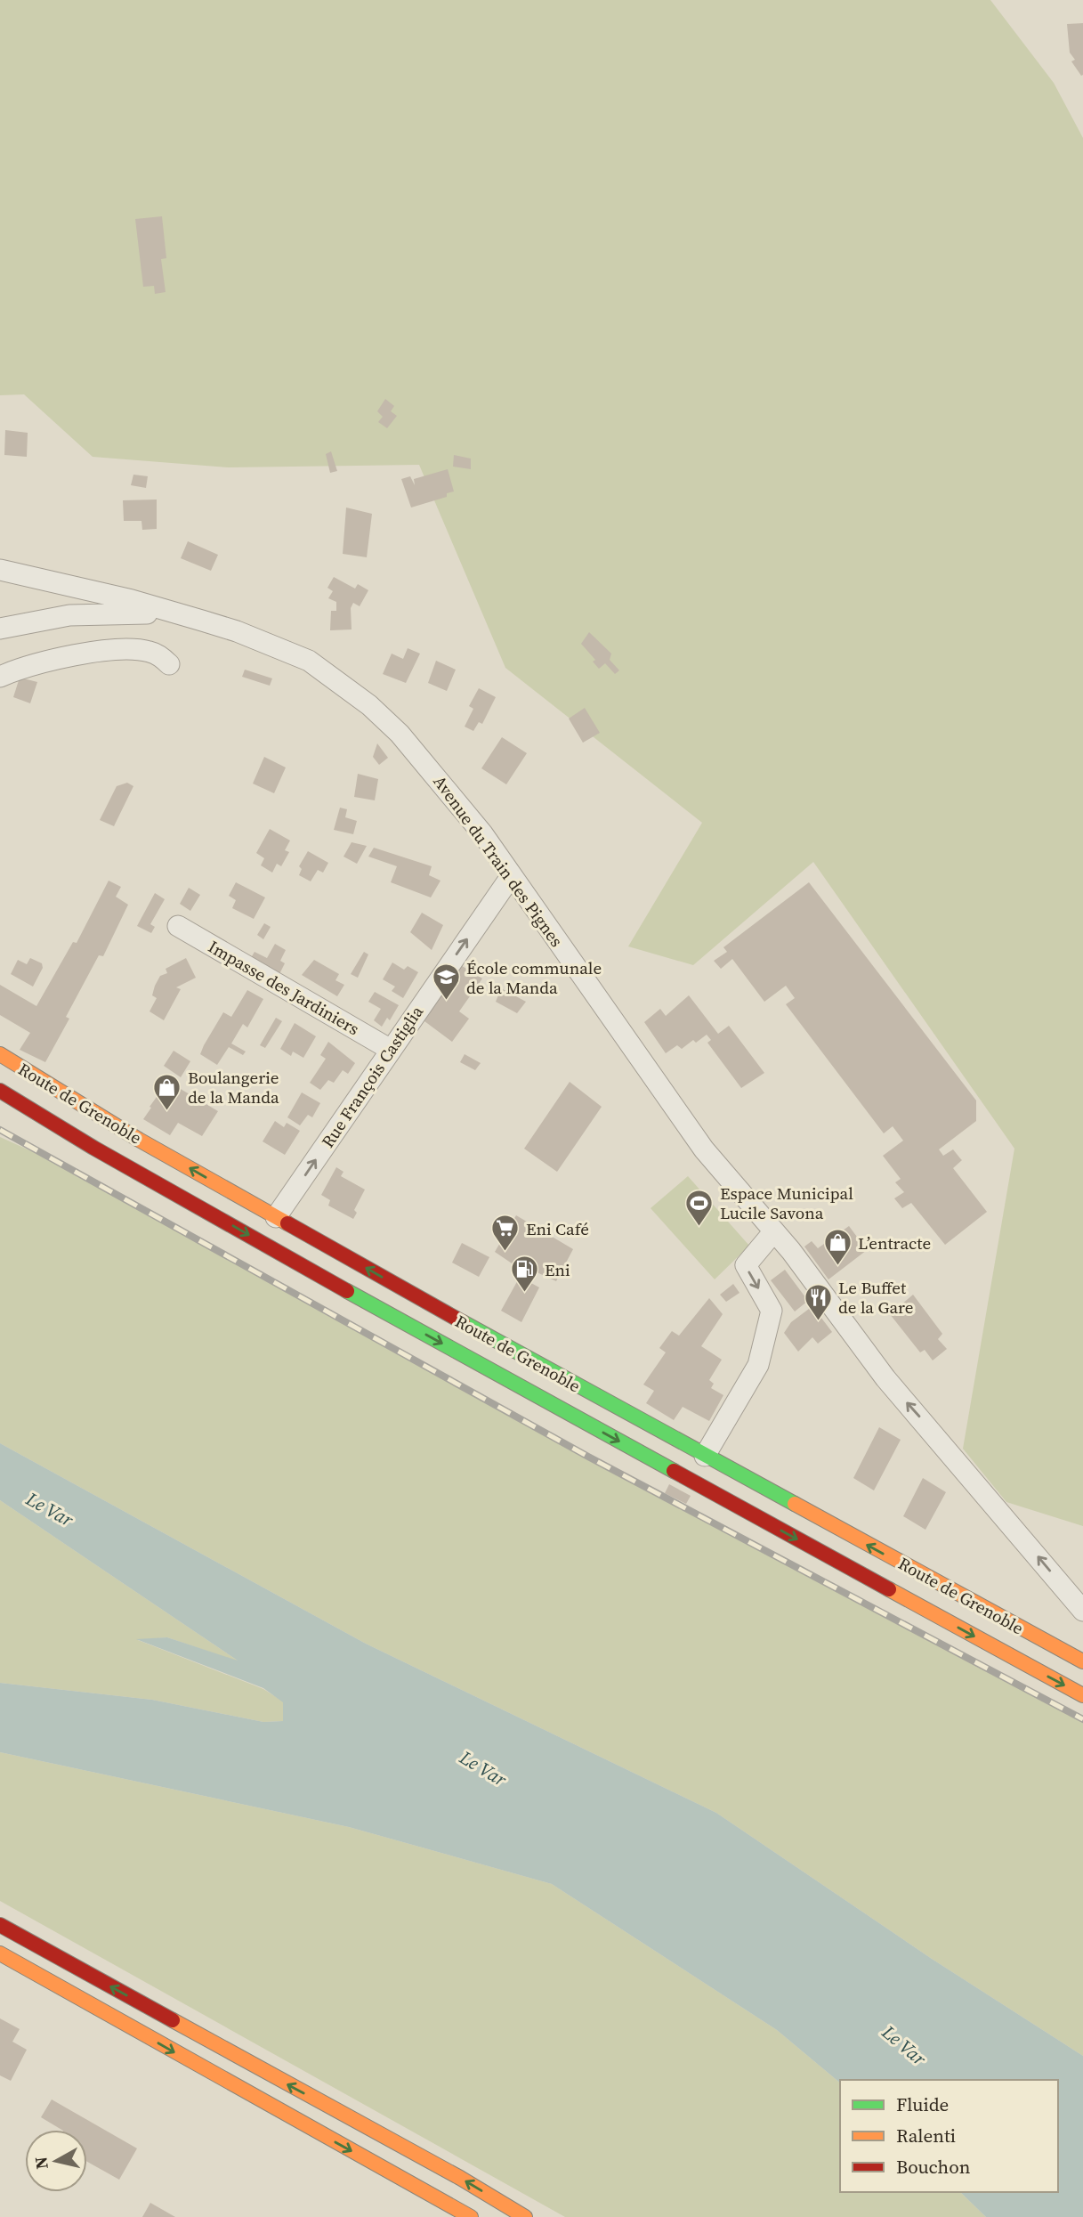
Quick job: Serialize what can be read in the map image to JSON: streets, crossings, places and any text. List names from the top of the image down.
{
  "streets": {
    "main road": ["Route de Grenoble"],
    "street": ["Avenue du Train des Pignes", "Impasse des Jardiniers", "Rue François Castiglia"]
  },
  "crossings": [
    ["Avenue du Train des Pignes", "Rue François Castiglia"],
    ["Impasse des Jardiniers", "Rue François Castiglia"],
    ["Rue François Castiglia", "Route de Grenoble"]
  ],
  "one_way": ["Rue François Castiglia"],
  "water": ["Le Var"],
  "places": {
    "school or university": ["École communale de la Manda"],
    "shop": ["Boulangerie de la Manda", "L’entracte"],
    "sports": ["Espace Municipal Lucile Savona"],
    "supermarket": ["Eni Café"],
    "fuel station": ["Eni"],
    "restaurant": ["Le Buffet de la Gare"]
  },
  "legend": ["Fluide", "Ralenti", "Bouchon"],
  "north": "left"
}
